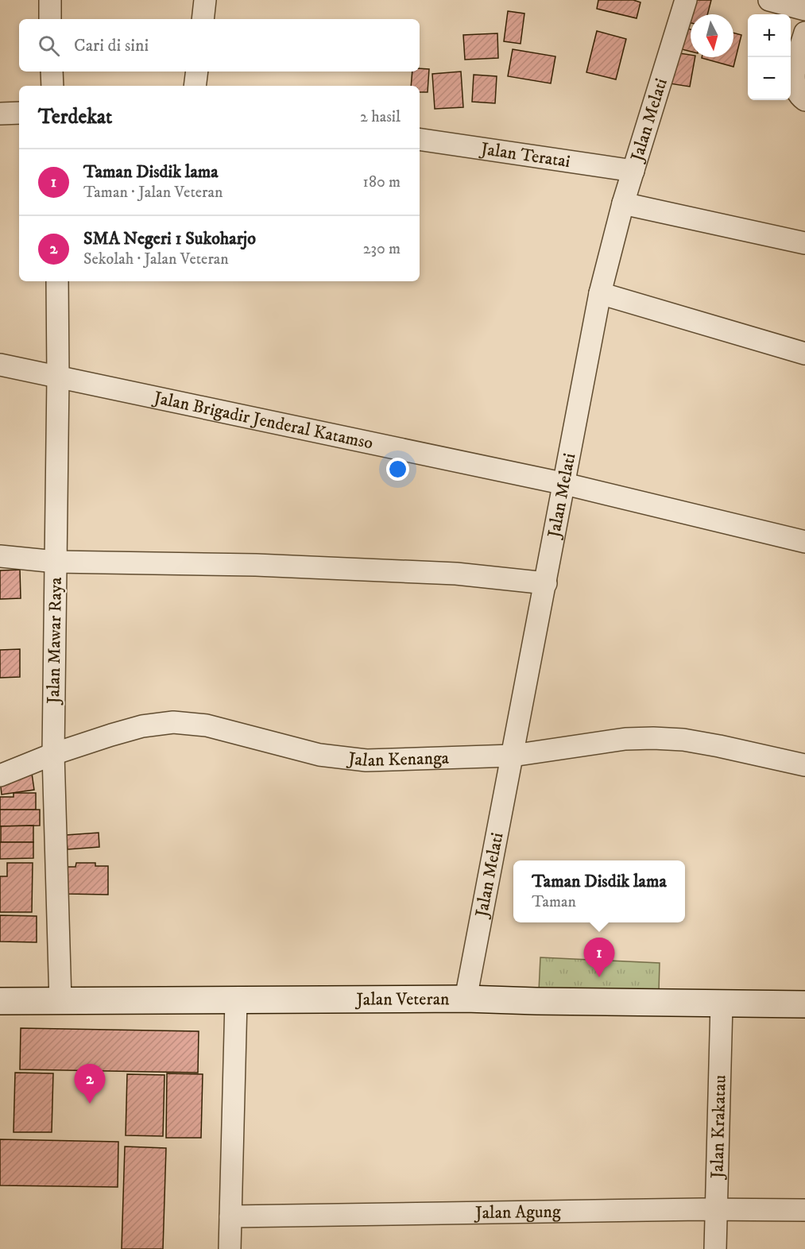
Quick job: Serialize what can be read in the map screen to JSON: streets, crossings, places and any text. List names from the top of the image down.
{
  "streets": {
    "main road": ["Jalan Veteran"],
    "street": [
      "Jalan Melati",
      "Jalan Teratai",
      "Jalan Brigadir Jenderal Katamso",
      "Jalan Mawar Raya",
      "Jalan Kenanga",
      "Jalan Krakatau",
      "Jalan Agung"
    ]
  },
  "crossings": [
    ["Jalan Melati", "Jalan Teratai"],
    ["Jalan Melati", "Jalan Brigadir Jenderal Katamso"],
    ["Jalan Melati", "Jalan Kenanga"],
    ["Jalan Melati", "Jalan Veteran"],
    ["Jalan Brigadir Jenderal Katamso", "Jalan Mawar Raya"],
    ["Jalan Mawar Raya", "Jalan Kenanga"],
    ["Jalan Mawar Raya", "Jalan Veteran"],
    ["Jalan Veteran", "Jalan Krakatau"],
    ["Jalan Krakatau", "Jalan Agung"]
  ],
  "north": "bottom",
  "page": {
    "map_buttons": ["+", "−"],
    "search": "Cari di sini",
    "heading": ["Terdekat", "2 hasil"],
    "list": [
      {
        "mark": "1",
        "name": "Taman Disdik lama",
        "note": "Taman · Jalan Veteran",
        "value": "180 m"
      },
      {
        "mark": "2",
        "name": "SMA Negeri 1 Sukoharjo",
        "note": "Sekolah · Jalan Veteran",
        "value": "230 m"
      }
    ],
    "popup": ["Taman Disdik lama", "Taman"],
    "pins": ["1", "2"]
  }
}
